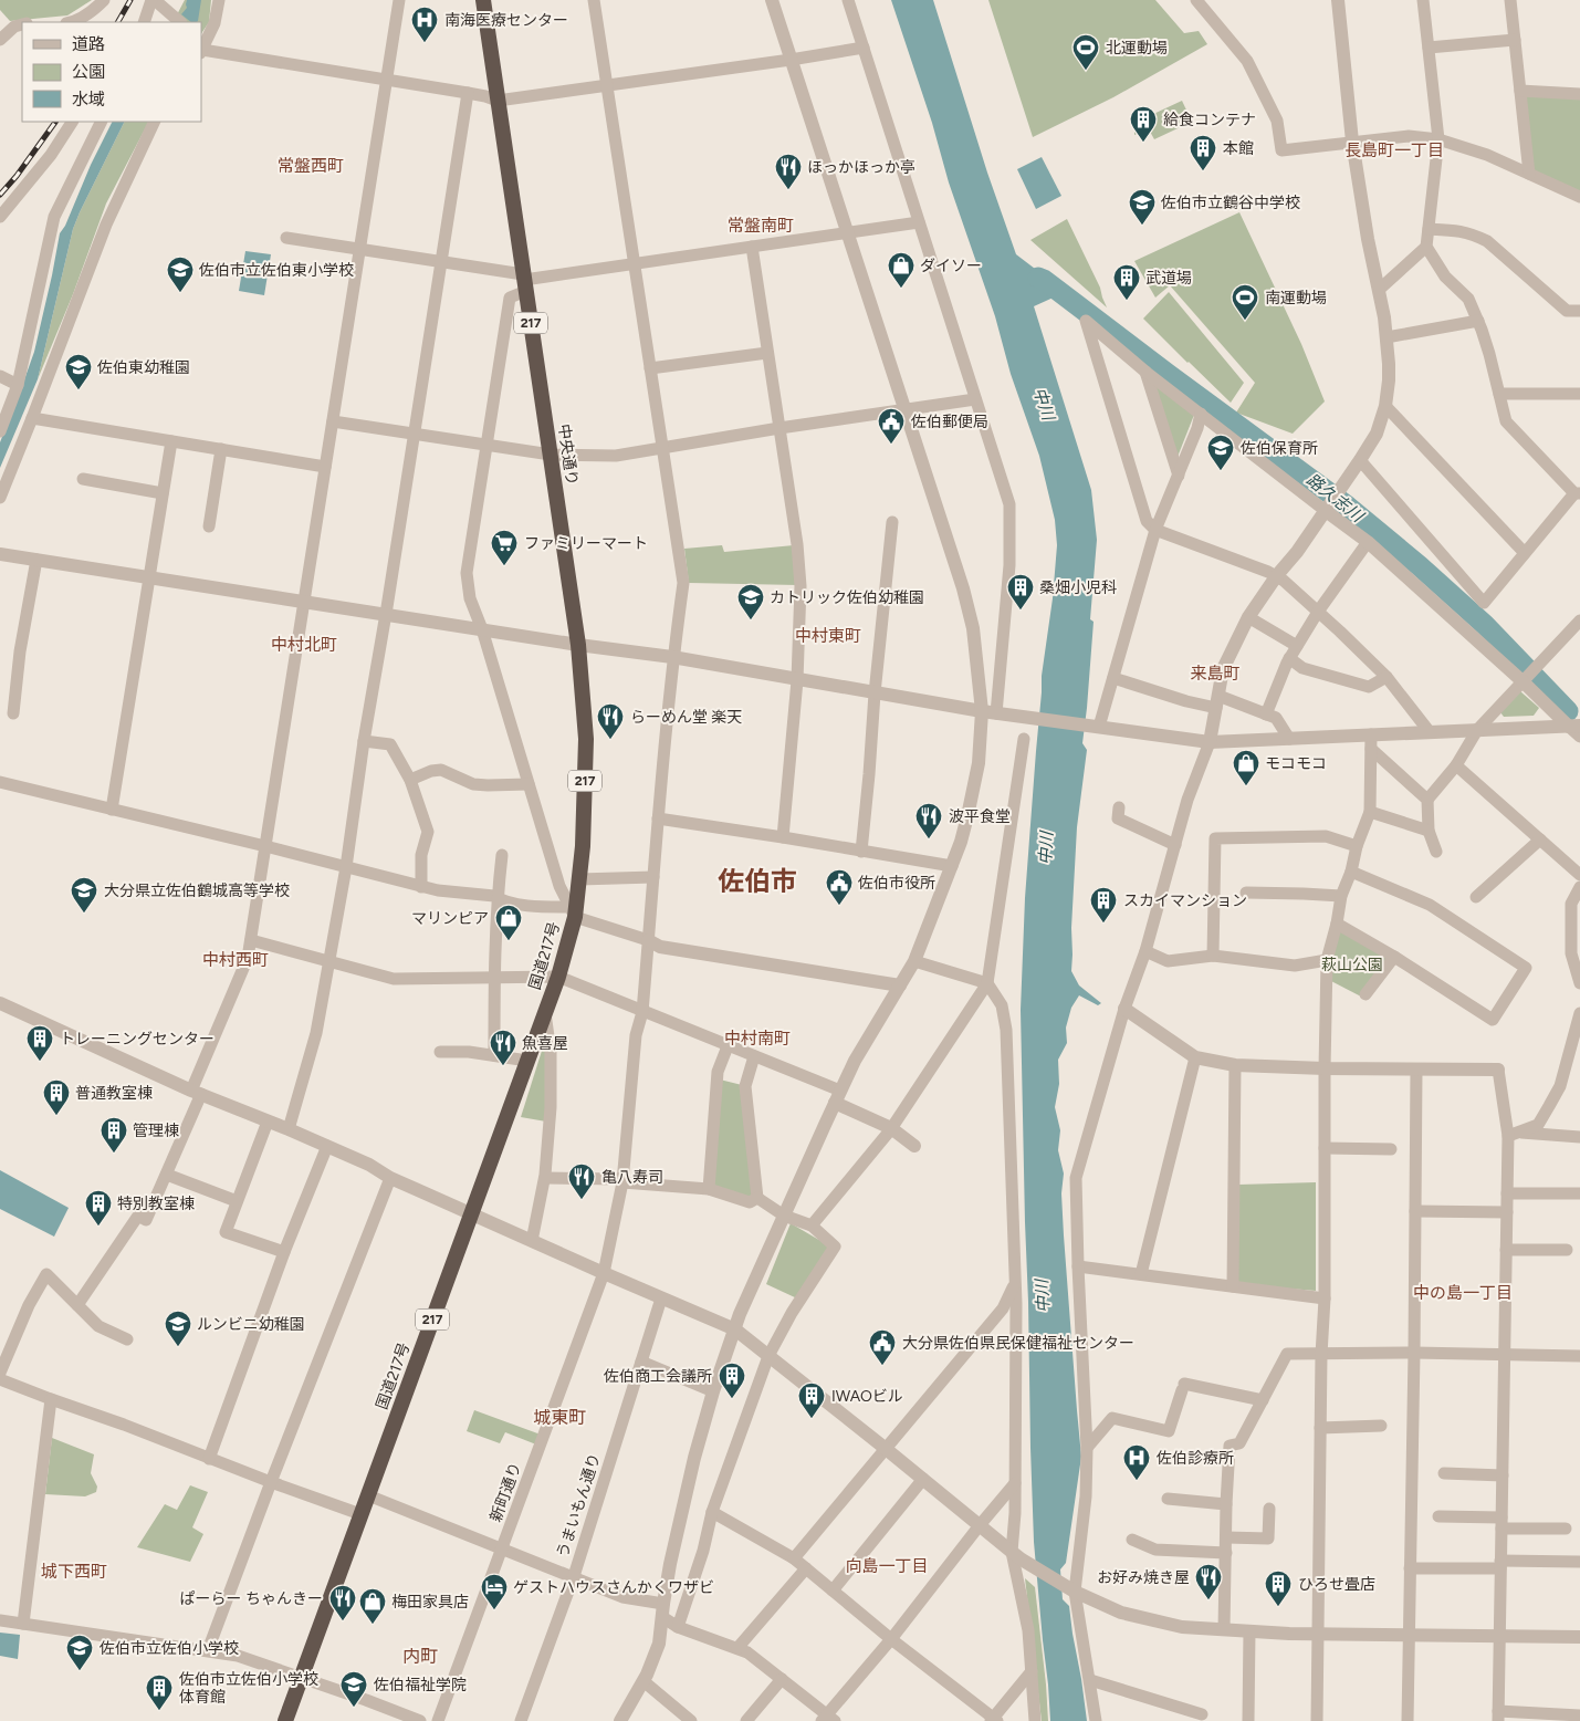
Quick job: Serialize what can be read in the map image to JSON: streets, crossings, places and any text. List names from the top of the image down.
{
  "streets": {
    "highway": ["217", "中央通り", "国道217号"],
    "street": ["新町通り", "うまいもん通り"]
  },
  "crossings": [
    ["中央通り", "国道217号"]
  ],
  "districts": [
    "長島町一丁目",
    "常盤西町",
    "常盤南町",
    "中村東町",
    "中村北町",
    "来島町",
    "佐伯市",
    "中村西町",
    "中村南町",
    "中の島一丁目",
    "城東町",
    "向島一丁目",
    "城下西町",
    "内町"
  ],
  "water": ["中川", "路久志川"],
  "parks": ["萩山公園"],
  "places": {
    "hospital": ["南海医療センター", "佐伯診療所"],
    "sports": ["北運動場", "南運動場"],
    "building": [
      "給食コンテナ",
      "本館",
      "武道場",
      "桑畑小児科",
      "スカイマンション",
      "トレーニングセンター",
      "普通教室棟",
      "管理棟",
      "特別教室棟",
      "佐伯商工会議所",
      "IWAOビル",
      "ひろせ畳店",
      "佐伯市立佐伯小学校 体育館"
    ],
    "restaurant": [
      "ほっかほっか亭",
      "らーめん堂 楽天",
      "波平食堂",
      "魚喜屋",
      "亀八寿司",
      "お好み焼き屋",
      "ぱーらー ちゃんきー"
    ],
    "school or university": [
      "佐伯市立鶴谷中学校",
      "佐伯市立佐伯東小学校",
      "佐伯東幼稚園",
      "佐伯保育所",
      "カトリック佐伯幼稚園",
      "大分県立佐伯鶴城高等学校",
      "ルンビニ幼稚園",
      "佐伯市立佐伯小学校",
      "佐伯福祉学院"
    ],
    "shop": [
      "ダイソー",
      "モコモコ",
      "マリンピア",
      "梅田家具店"
    ],
    "public building": ["佐伯郵便局", "佐伯市役所", "大分県佐伯県民保健福祉センター"],
    "supermarket": ["ファミリーマート"],
    "hotel": ["ゲストハウスさんかくワザビ"]
  },
  "legend": ["道路", "公園", "水域"]
}
